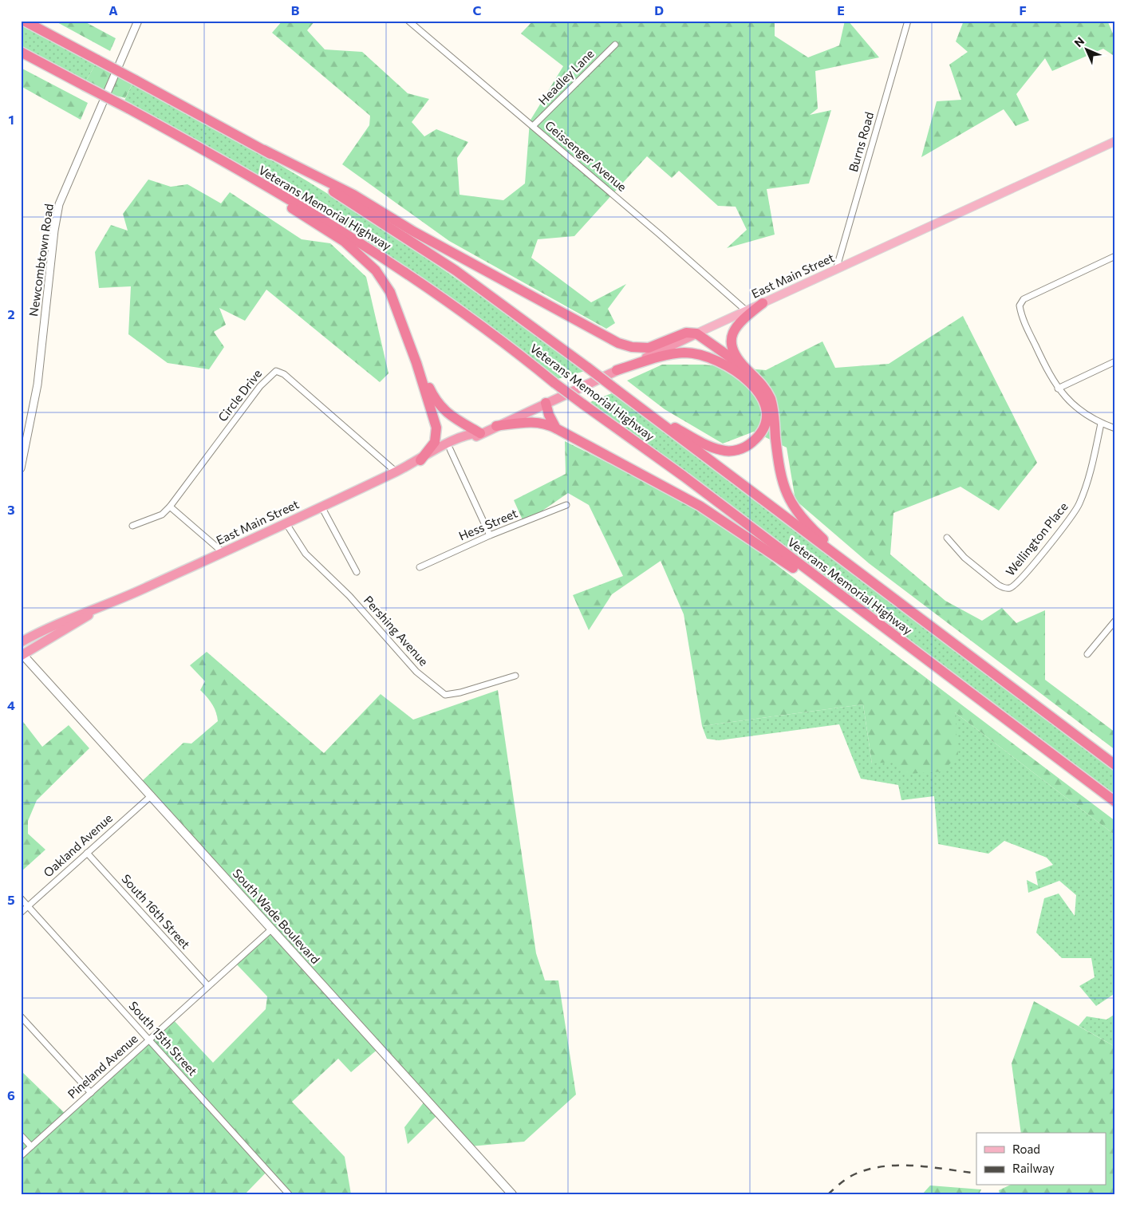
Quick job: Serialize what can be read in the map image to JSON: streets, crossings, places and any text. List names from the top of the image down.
{
  "streets": {
    "highway": ["Veterans Memorial Highway", "East Main Street"],
    "main road": ["South Wade Boulevard"],
    "street": [
      "Headley Lane",
      "Burns Road",
      "Geissenger Avenue",
      "Newcombtown Road",
      "Circle Drive",
      "Hess Street",
      "Wellington Place",
      "Pershing Avenue",
      "Oakland Avenue",
      "South 16th Street",
      "South 15th Street",
      "Pineland Avenue"
    ]
  },
  "crossings": [
    ["Headley Lane", "Geissenger Avenue"],
    ["Burns Road", "East Main Street"],
    ["Geissenger Avenue", "East Main Street"],
    ["East Main Street", "Circle Drive"],
    ["East Main Street", "Pershing Avenue"],
    ["East Main Street", "South Wade Boulevard"],
    ["Oakland Avenue", "South 16th Street"],
    ["Oakland Avenue", "South Wade Boulevard"],
    ["Oakland Avenue", "South 15th Street"],
    ["South 16th Street", "Pineland Avenue"],
    ["South Wade Boulevard", "Pineland Avenue"],
    ["South 15th Street", "Pineland Avenue"]
  ],
  "legend": ["Road", "Railway"],
  "north": "top left",
  "grid": {
    "columns": [
      "A",
      "B",
      "C",
      "D",
      "E",
      "F"
    ],
    "rows": [
      "1",
      "2",
      "3",
      "4",
      "5",
      "6"
    ]
  }
}
